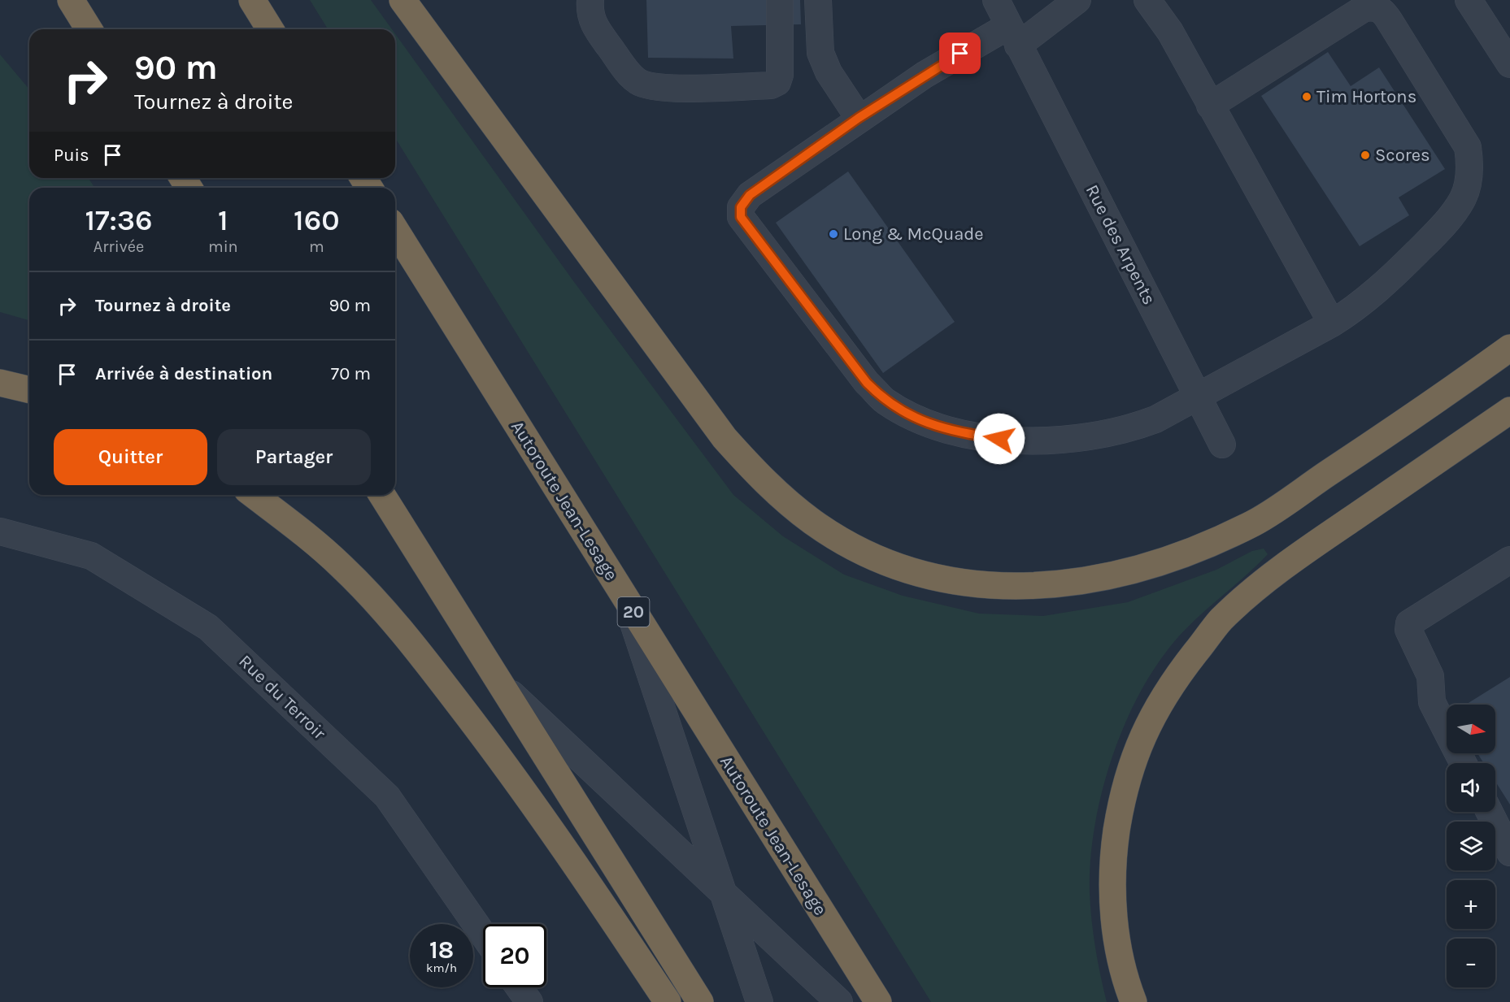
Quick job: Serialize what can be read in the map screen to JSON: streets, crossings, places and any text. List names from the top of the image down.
{
  "streets": {
    "highway": ["Autoroute Jean-Lesage", "20"],
    "street": ["Rue des Arpents", "Rue du Terroir"]
  },
  "places": ["Tim Hortons", "Scores", "Long & McQuade"],
  "north": "right",
  "page": {
    "turn": ["90 m", "Tournez à droite"],
    "then": "Puis",
    "eta": [
      "17:36",
      "Arrivée",
      "1",
      "min",
      "160",
      "m"
    ],
    "list": [
      {
        "name": "Tournez à droite",
        "value": "90 m"
      },
      {
        "name": "Arrivée à destination",
        "value": "70 m"
      }
    ],
    "buttons": ["Quitter", "Partager"],
    "map_buttons": ["+", "−"],
    "speed": "18 km/h",
    "limit": "20"
  }
}
